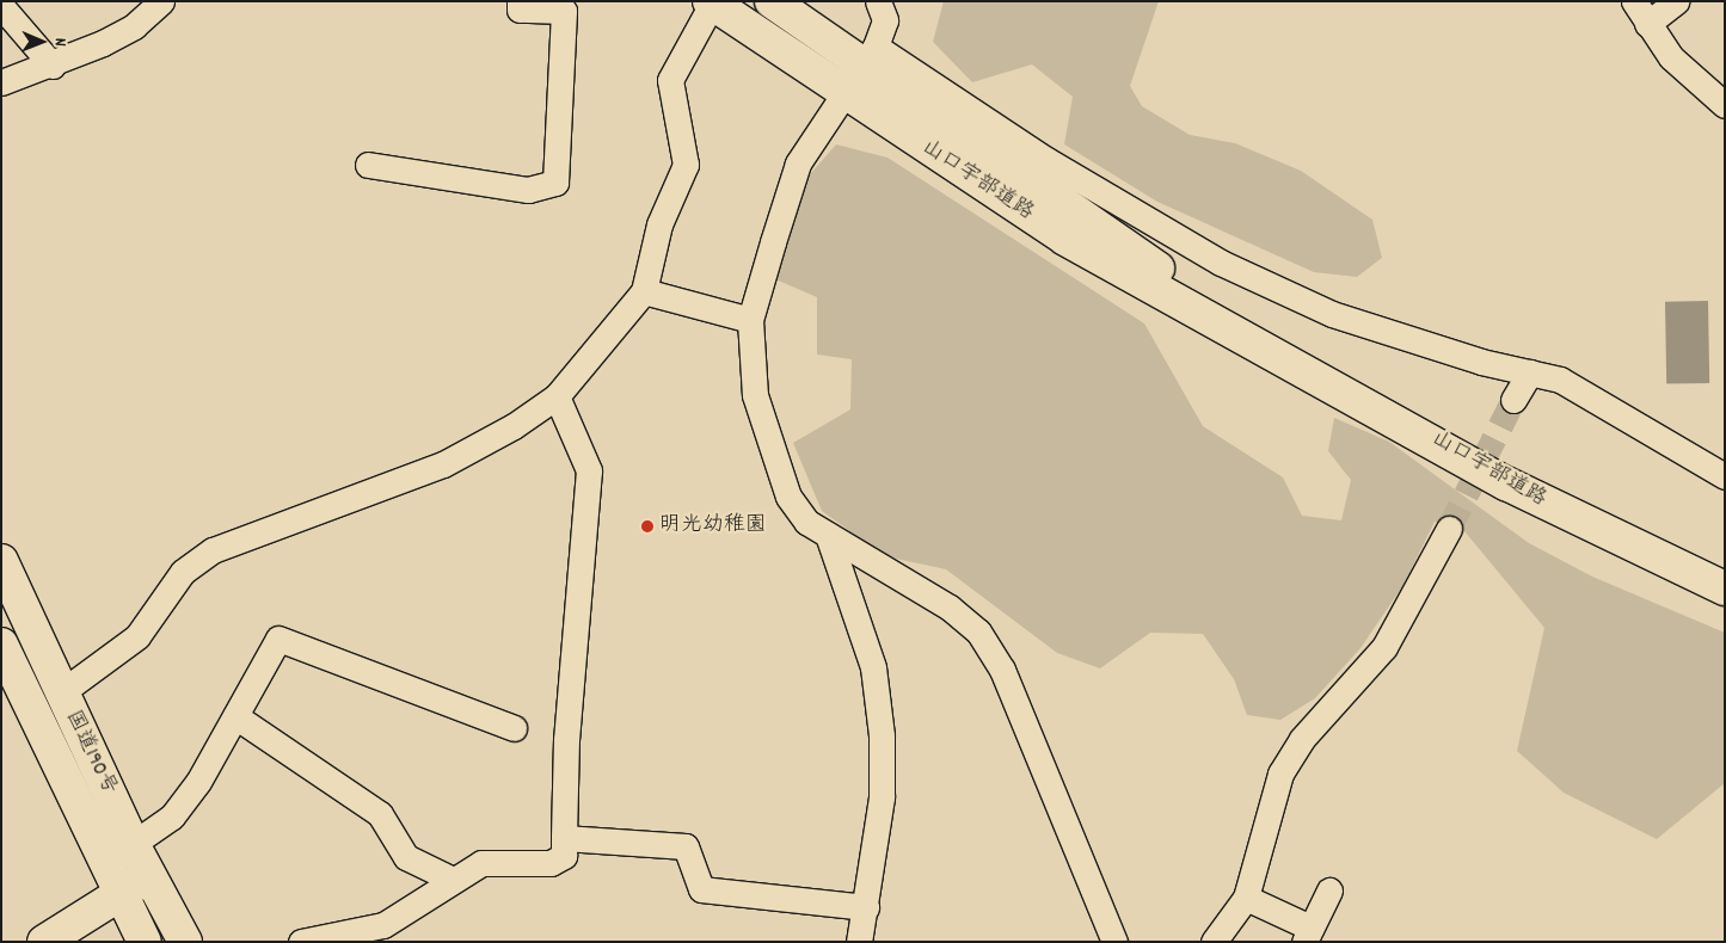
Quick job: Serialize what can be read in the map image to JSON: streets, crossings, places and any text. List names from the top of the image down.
{
  "streets": {
    "main road": ["山口宇部道路", "国道190号"]
  },
  "places": ["明光幼稚園"],
  "north": "right"
}
